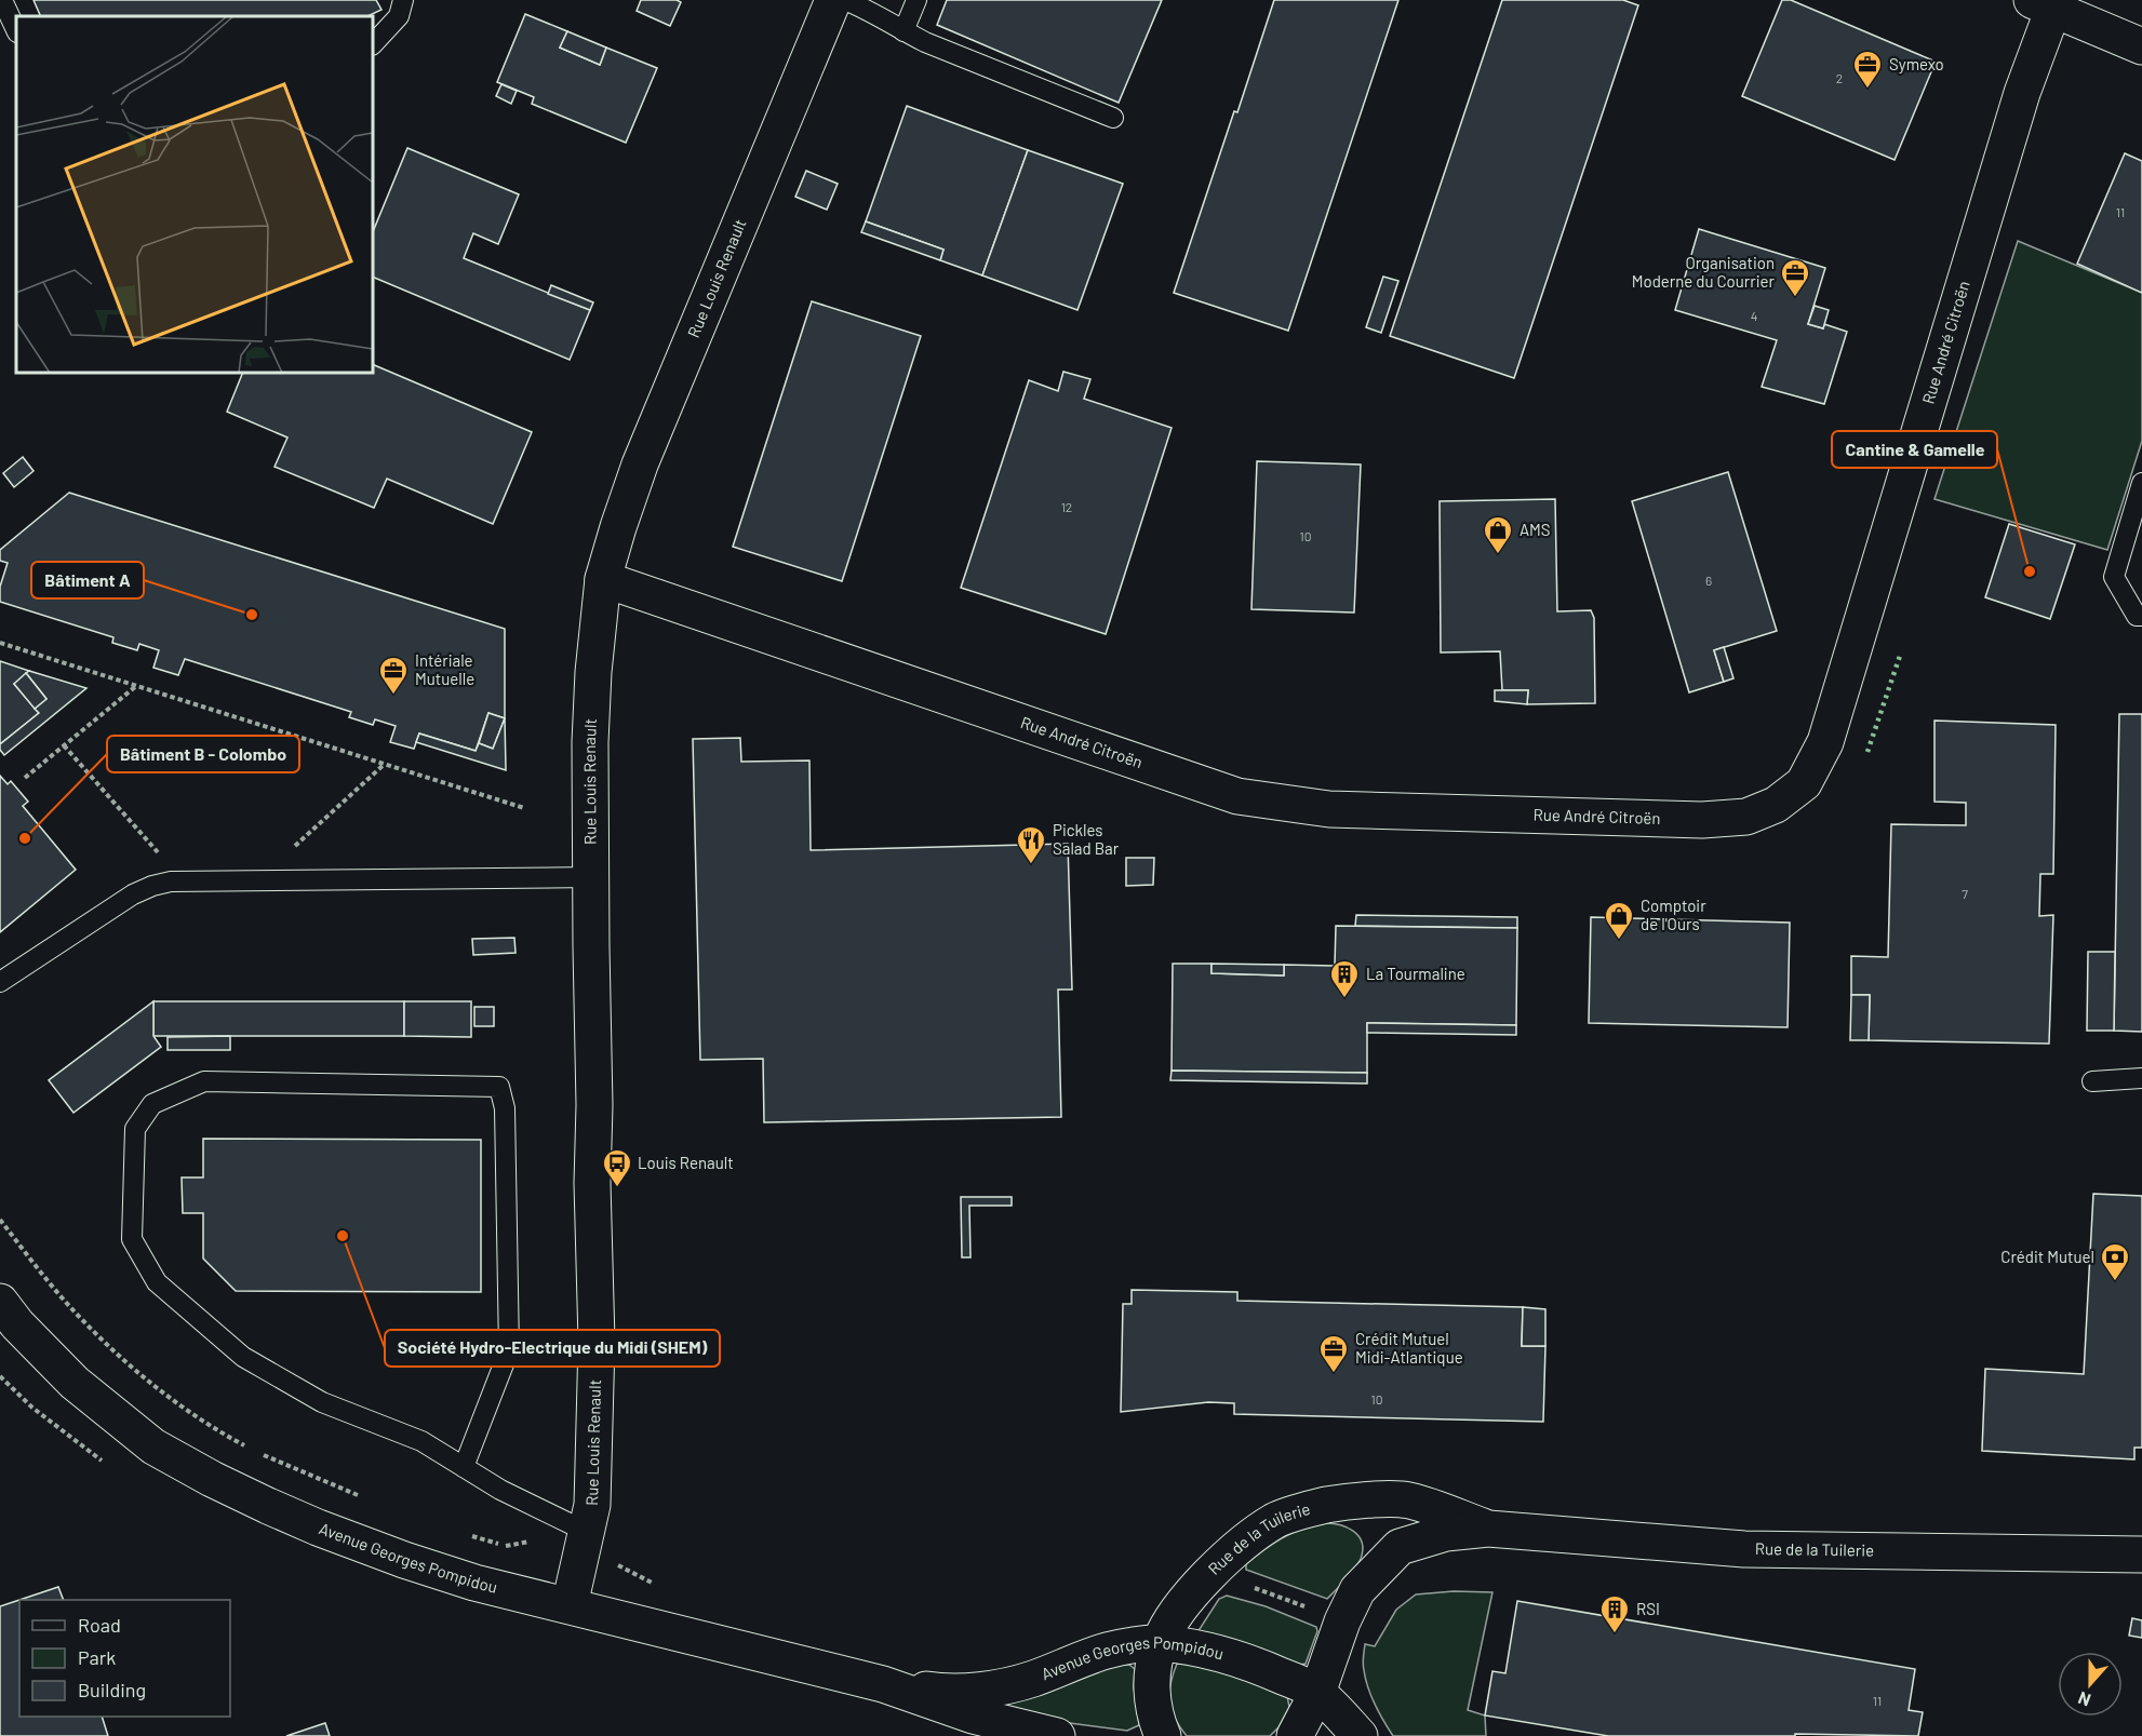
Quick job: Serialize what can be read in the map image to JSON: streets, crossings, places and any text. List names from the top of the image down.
{
  "streets": {
    "street": [
      "Rue Louis Renault",
      "Rue André Citroën",
      "Rue de la Tuilerie",
      "Avenue Georges Pompidou"
    ]
  },
  "crossings": [
    ["Rue Louis Renault", "Rue André Citroën"],
    ["Rue Louis Renault", "Avenue Georges Pompidou"],
    ["Rue de la Tuilerie", "Avenue Georges Pompidou"]
  ],
  "places": {
    "office": [
      "Symexo",
      "Organisation Moderne du Courrier",
      "Intériale Mutuelle",
      "Crédit Mutuel Midi-Atlantique"
    ],
    "shop": ["AMS", "Comptoir de l'Ours"],
    "other": [
      "Cantine & Gamelle",
      "Bâtiment A",
      "Bâtiment B - Colombo",
      "Société Hydro-Electrique du Midi (SHEM)"
    ],
    "restaurant": ["Pickles Salad Bar"],
    "building": ["La Tourmaline", "RSI"],
    "bus stop": ["Louis Renault"],
    "bank": ["Crédit Mutuel"]
  },
  "house_numbers": [
    "2",
    "11",
    "4",
    "12",
    "10",
    "6",
    "7",
    "10",
    "11"
  ],
  "legend": ["Road", "Park", "Building"],
  "north": "bottom"
}
